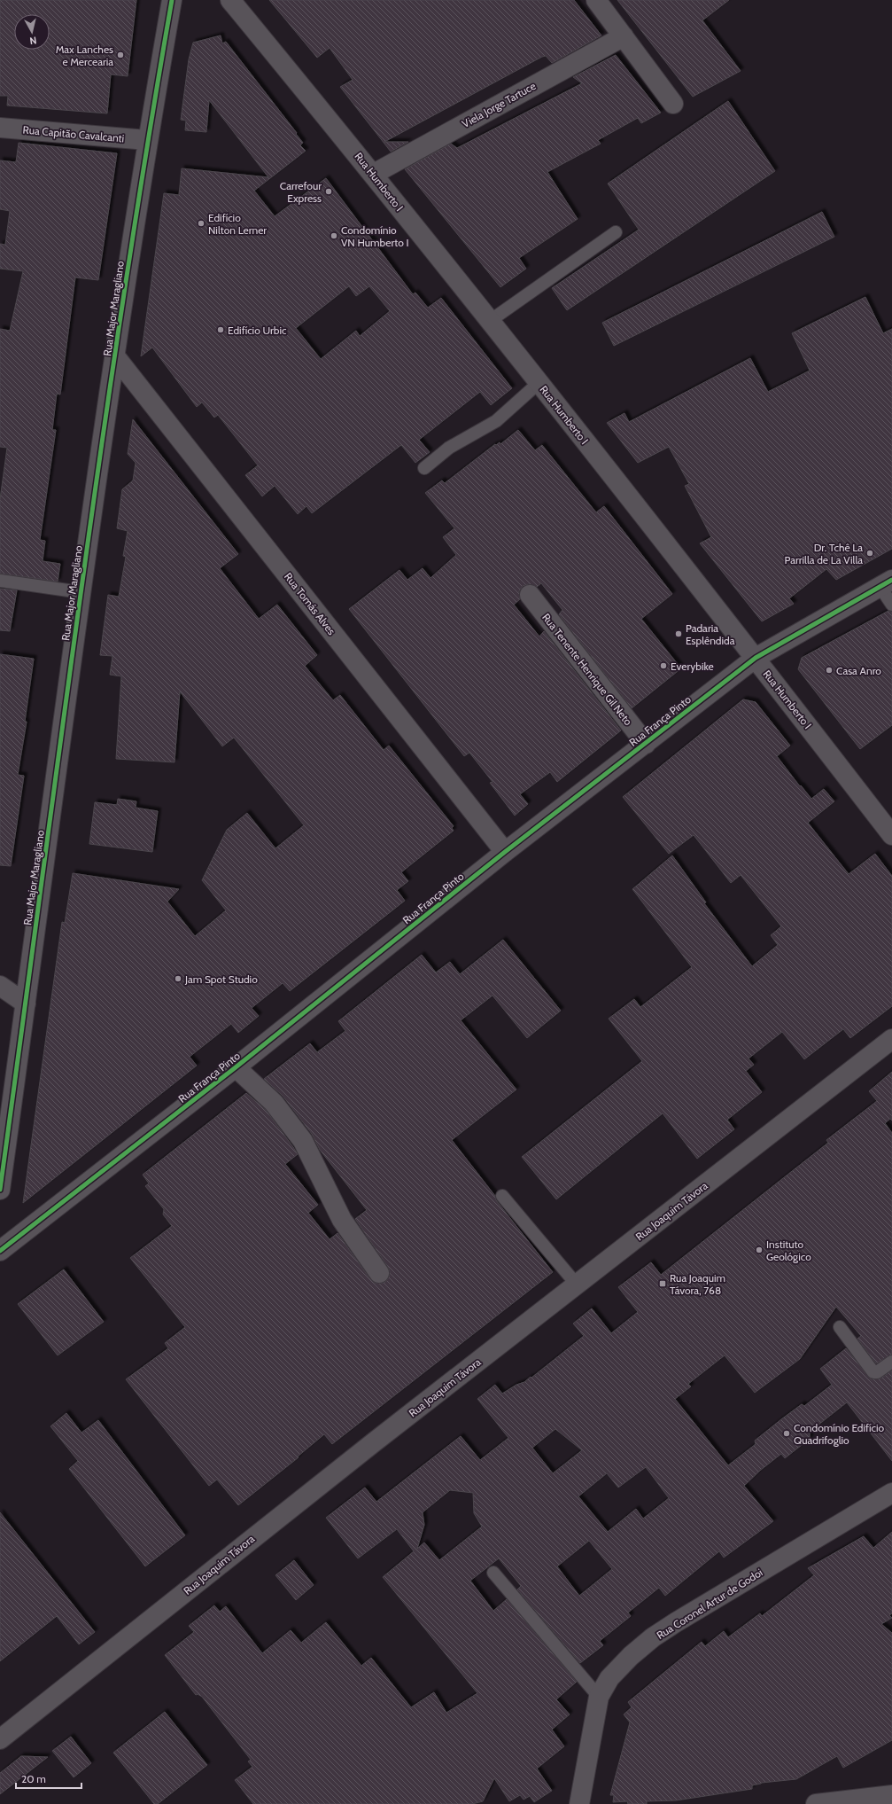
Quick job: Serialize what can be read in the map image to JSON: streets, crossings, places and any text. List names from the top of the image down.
{
  "streets": {
    "street": [
      "Viela Jorge Tartuce",
      "Rua Capitão Cavalcanti",
      "Rua Humberto I",
      "Rua Major Maragliano",
      "Rua Tomás Alves",
      "Rua Tenente Henrique Gil Neto",
      "Rua França Pinto",
      "Rua Joaquim Távora",
      "Rua Coronel Artur de Godoi"
    ]
  },
  "crossings": [
    ["Viela Jorge Tartuce", "Rua Humberto I"],
    ["Rua Capitão Cavalcanti", "Rua Major Maragliano"],
    ["Rua Humberto I", "Rua França Pinto"],
    ["Rua Major Maragliano", "Rua Tomás Alves"],
    ["Rua Tomás Alves", "Rua França Pinto"],
    ["Rua Tenente Henrique Gil Neto", "Rua França Pinto"]
  ],
  "places": {
    "other": [
      "Max Lanches e Mercearia",
      "Carrefour Express",
      "Edifício Nilton Lerner",
      "Condomínio VN Humberto I",
      "Edifício Urbic",
      "Dr. Tchê La Parrilla de La Villa",
      "Padaria Esplêndida",
      "Everybike",
      "Casa Anro",
      "Jam Spot Studio",
      "Instituto Geológico",
      "Condomínio Edifício Quadrifoglio"
    ],
    "transit": ["Rua Joaquim Távora, 768"]
  },
  "scale_bar": "20 m",
  "north": "bottom"
}
